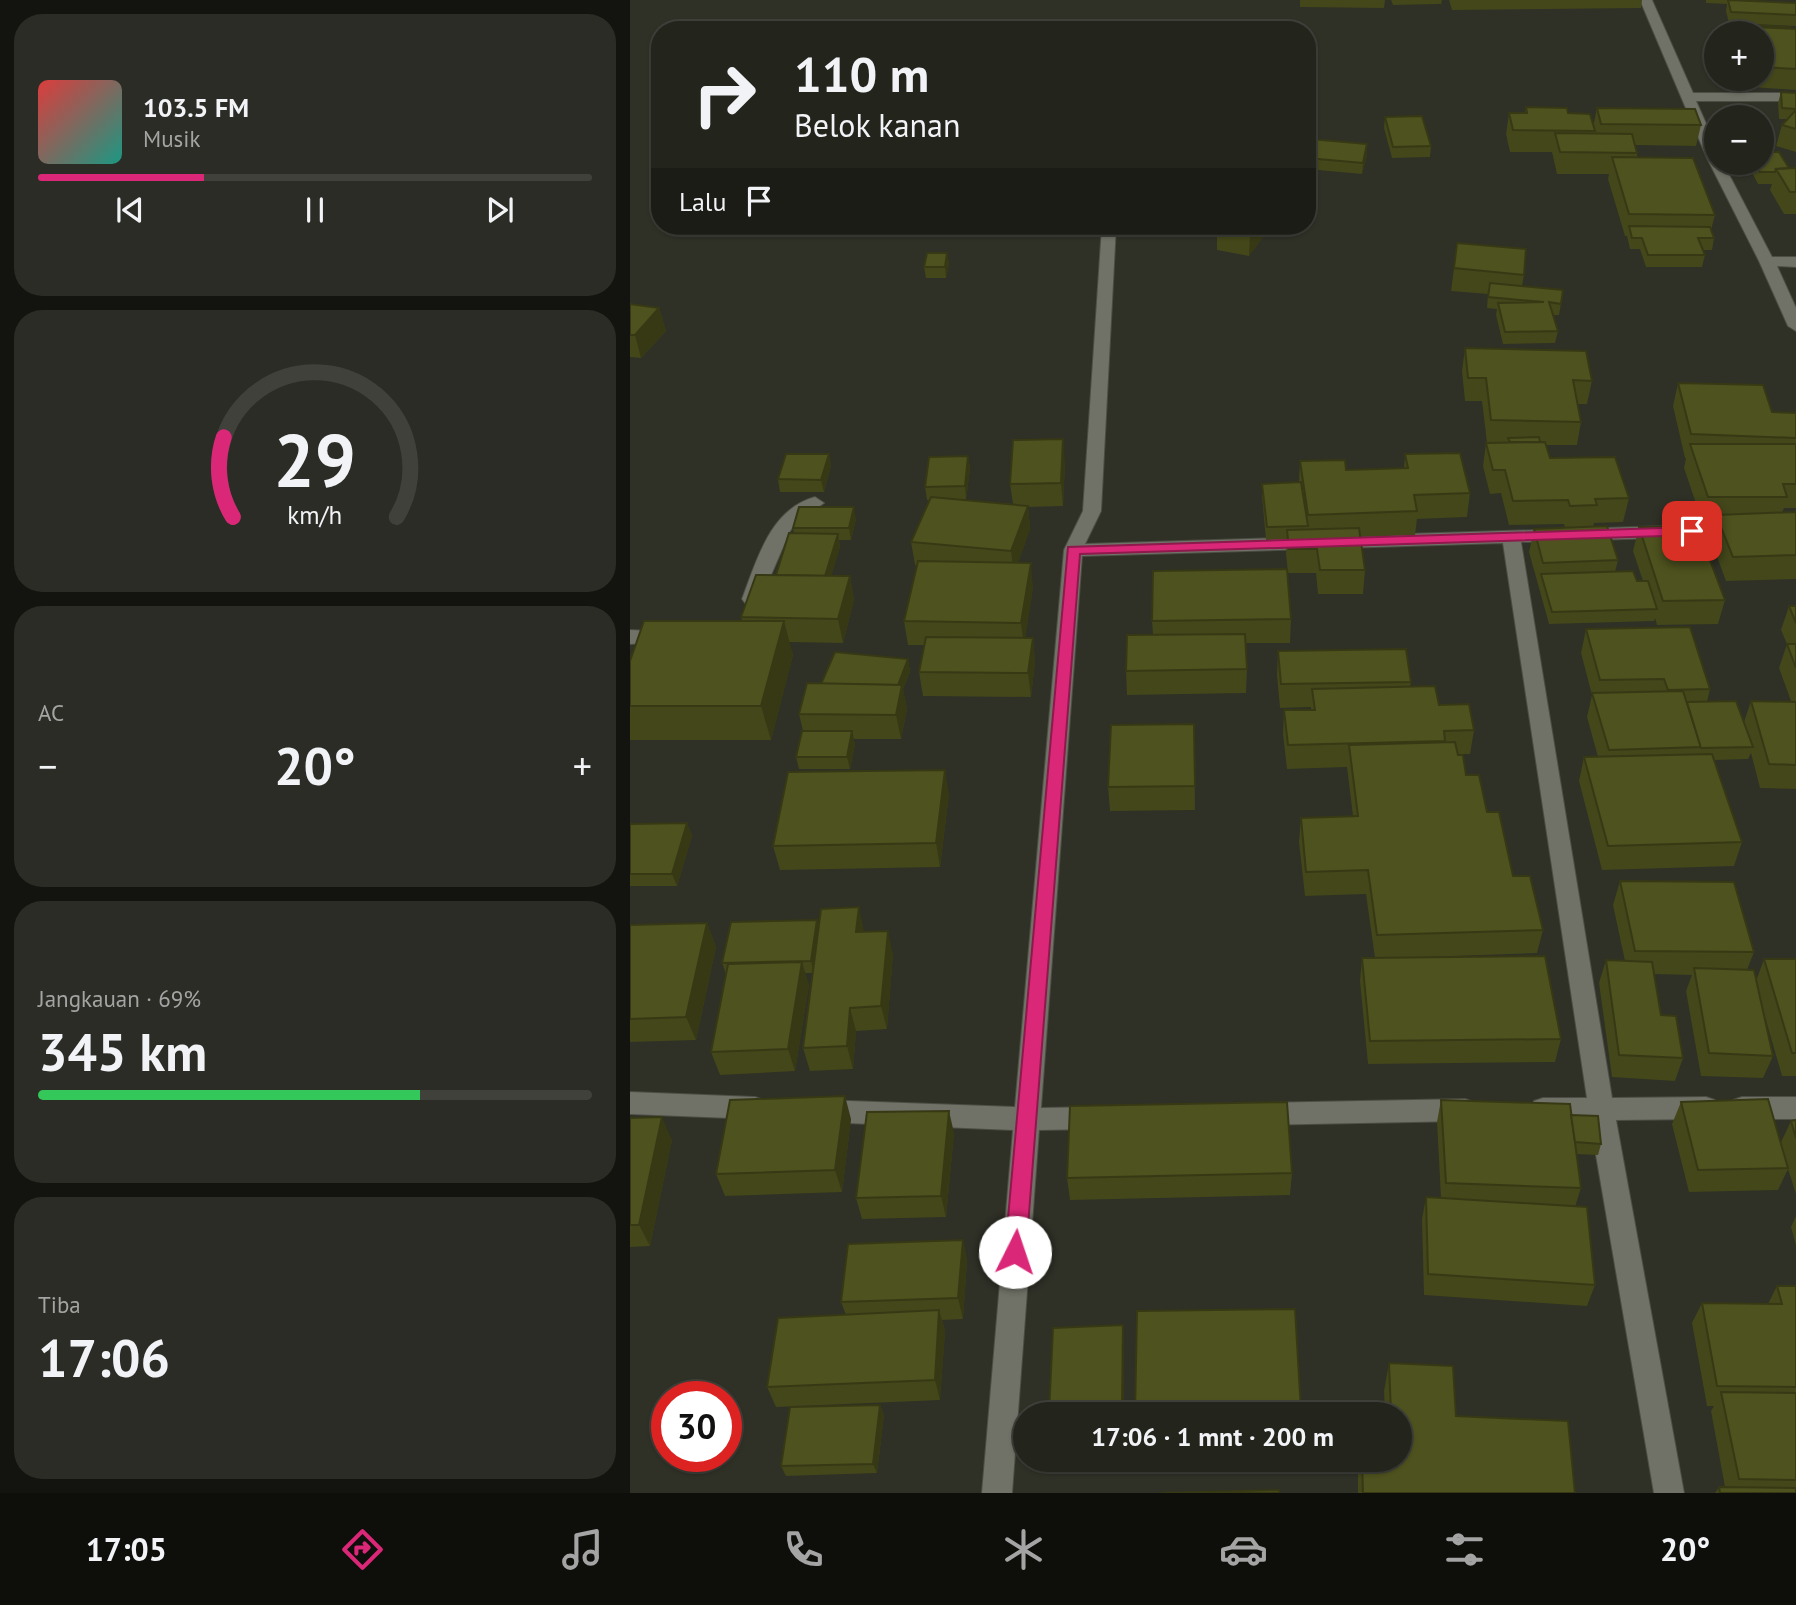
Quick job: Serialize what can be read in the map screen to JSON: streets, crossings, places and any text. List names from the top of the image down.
{
  "page": {
    "map_buttons": ["+", "−"],
    "turn": ["110 m", "Belok kanan"],
    "song": ["103.5 FM", "Musik"],
    "then": "Lalu",
    "tile": [
      "AC",
      ["Jangkauan · 69%", "345 km"],
      ["Tiba", "17:06"]
    ],
    "heat": ["−", "20°", "+"],
    "limit": "30",
    "trip": "17:06 · 1 mnt · 200 m",
    "tabs": ["17:05", "20°"],
    "gauge": ["29", "km/h"]
  }
}
